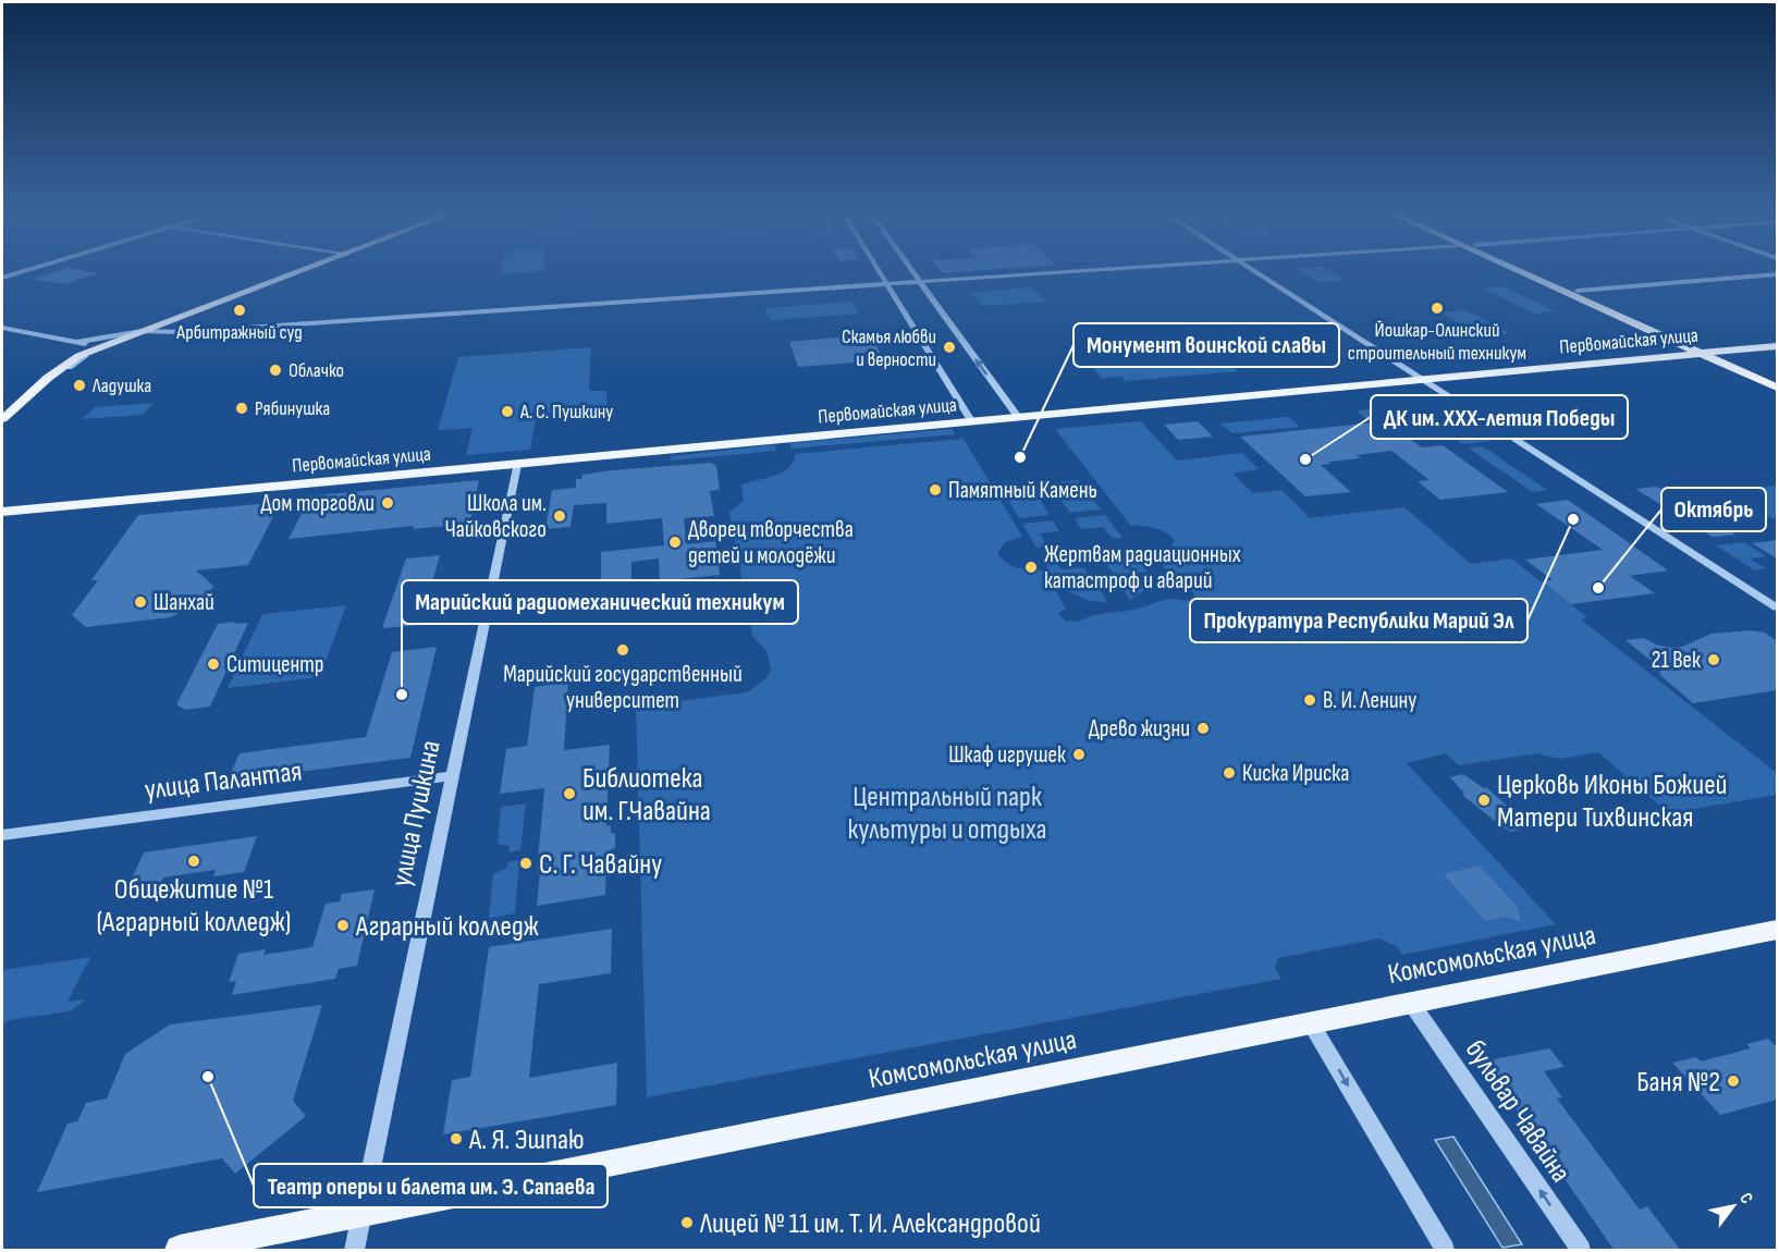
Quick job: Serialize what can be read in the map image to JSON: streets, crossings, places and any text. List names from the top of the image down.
{
  "streets": {
    "main road": ["Первомайская улица", "Комсомольская улица"],
    "street": ["улица Палантая", "улица Пушкина", "бульвар Чавайна"]
  },
  "crossings": [
    ["Первомайская улица", "улица Пушкина"],
    ["улица Палантая", "улица Пушкина"],
    ["улица Пушкина", "Комсомольская улица"],
    ["Комсомольская улица", "бульвар Чавайна"]
  ],
  "one_way": ["бульвар Чавайна"],
  "parks": ["Центральный парк культуры и отдыха"],
  "places": [
    "Йошкар-Олинский строительный техникум",
    "Арбитражный суд",
    "Скамья любви и верности",
    "Облачко",
    "Ладушка",
    "Рябинушка",
    "А. С. Пушкину",
    "Монумент воинской славы",
    "ДК им. ХХХ-летия Победы",
    "Памятный Камень",
    "Дом торговли",
    "Школа им. Чайковского",
    "Прокуратура Республики Марий Эл",
    "Дворец творчества детей и молодёжи",
    "Жертвам радиационных катастроф и аварий",
    "Октябрь",
    "Шанхай",
    "Марийский государственный университет",
    "21 Век",
    "Ситицентр",
    "Марийский радиомеханический техникум",
    "В. И. Ленину",
    "Древо жизни",
    "Шкаф игрушек",
    "Киска Ириска",
    "Библиотека им. Г.Чавайна",
    "Церковь Иконы Божией Матери Тихвинская",
    "Общежитие №1 (Аграрный колледж)",
    "С. Г. Чавайну",
    "Аграрный колледж",
    "Театр оперы и балета им. Э. Сапаева",
    "Баня №2",
    "А. Я. Эшпаю",
    "Лицей № 11 им. Т. И. Александровой"
  ],
  "north": "top right"
}
